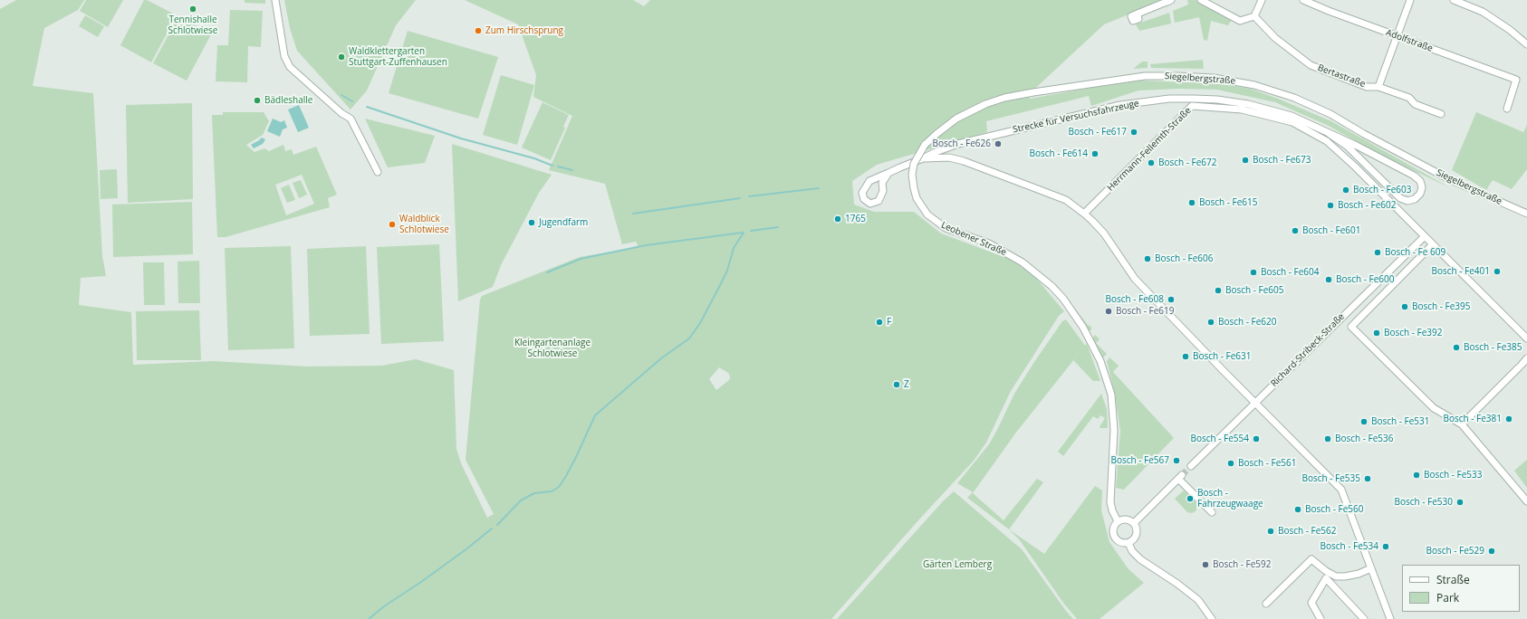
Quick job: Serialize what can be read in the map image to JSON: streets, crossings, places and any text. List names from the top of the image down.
{
  "streets": {
    "street": [
      "Adolfstraße",
      "Bertastraße",
      "Siegelbergstraße",
      "Strecke für Versuchsfahrzeuge",
      "Herrmann-Fellemth-Straße",
      "Leobener Straße",
      "Richard-Stribeck-Straße"
    ]
  },
  "crossings": [
    ["Siegelbergstraße", "Leobener Straße"],
    ["Herrmann-Fellemth-Straße", "Richard-Stribeck-Straße"]
  ],
  "parks": ["Kleingartenanlage Schlotwiese", "Gärten Lemberg"],
  "places": [
    "Tennishalle Schlotwiese",
    "Zum Hirschsprung",
    "Waldklettergarten Stuttgart-Zuffenhausen",
    "Bädleshalle",
    "Bosch - Fe617",
    "Bosch - Fe626",
    "Bosch - Fe614",
    "Bosch - Fe673",
    "Bosch - Fe672",
    "Bosch - Fe603",
    "Bosch - Fe615",
    "Bosch - Fe602",
    "1765",
    "Jugendfarm",
    "Waldblick Schlotwiese",
    "Bosch - Fe601",
    "Bosch - Fe 609",
    "Bosch - Fe606",
    "Bosch - Fe401",
    "Bosch - Fe604",
    "Bosch - Fe600",
    "Bosch - Fe605",
    "Bosch - Fe608",
    "Bosch - Fe395",
    "Bosch - Fe619",
    "F",
    "Bosch - Fe620",
    "Bosch - Fe392",
    "Bosch - Fe385",
    "Bosch - Fe631",
    "Z",
    "Bosch - Fe381",
    "Bosch - Fe531",
    "Bosch - Fe554",
    "Bosch - Fe536",
    "Bosch - Fe567",
    "Bosch - Fe561",
    "Bosch - Fe533",
    "Bosch - Fe535",
    "Bosch - Fahrzeugwaage",
    "Bosch - Fe530",
    "Bosch - Fe560",
    "Bosch - Fe562",
    "Bosch - Fe534",
    "Bosch - Fe529",
    "Bosch - Fe592"
  ],
  "legend": ["Straße", "Park"]
}
